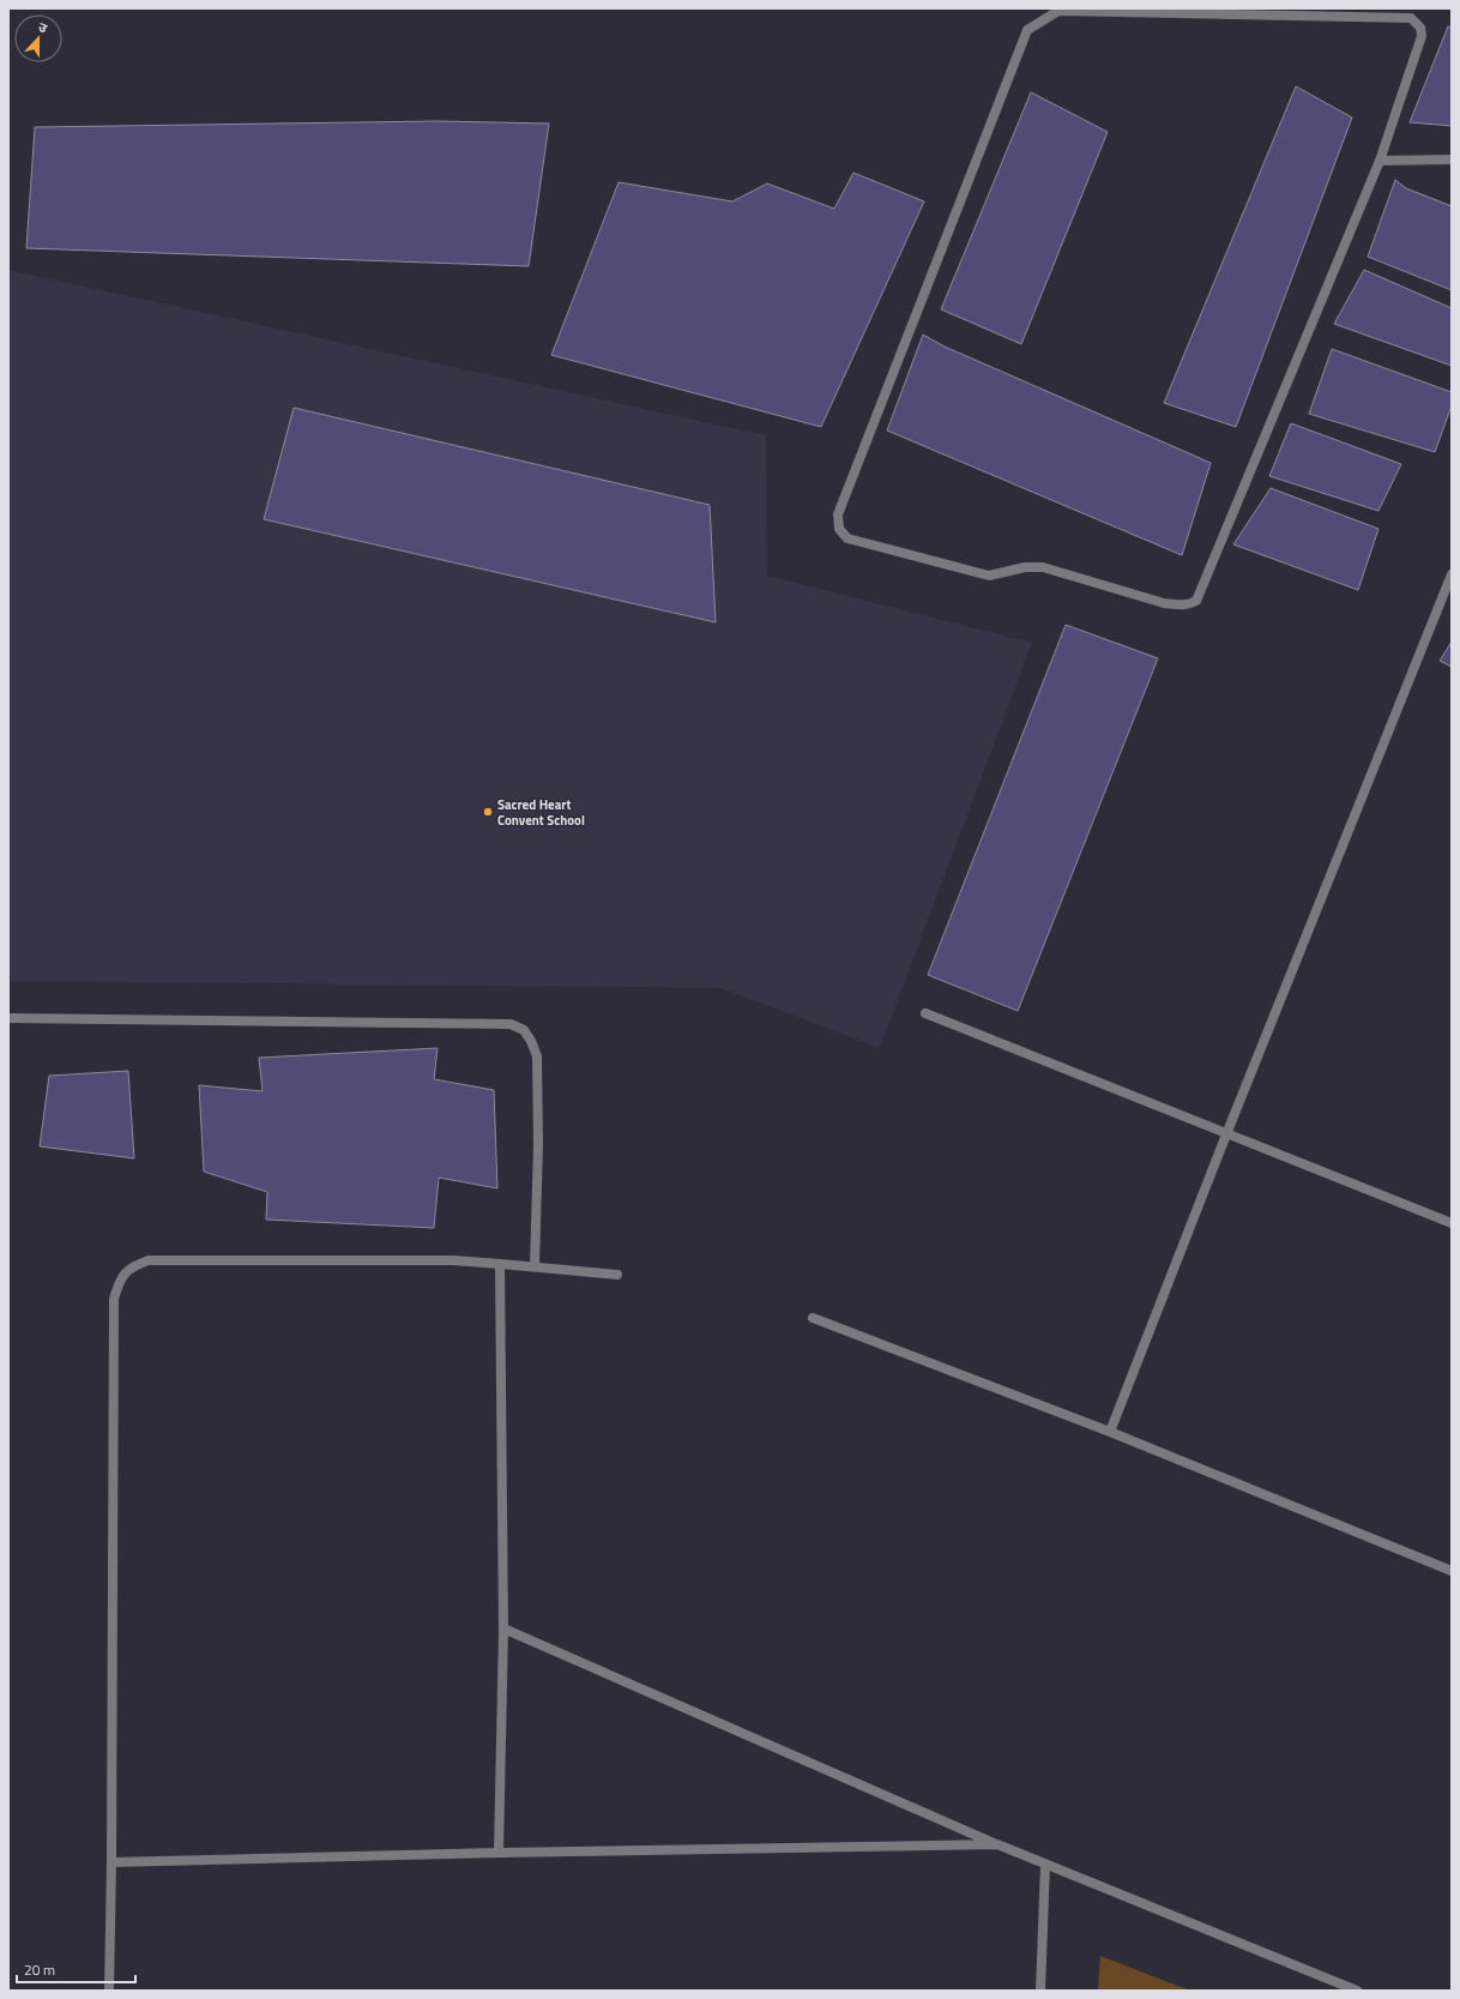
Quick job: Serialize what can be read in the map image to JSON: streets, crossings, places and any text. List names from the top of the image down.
{
  "places": ["Sacred Heart Convent School"],
  "scale_bar": "20 m",
  "north": "top"
}
